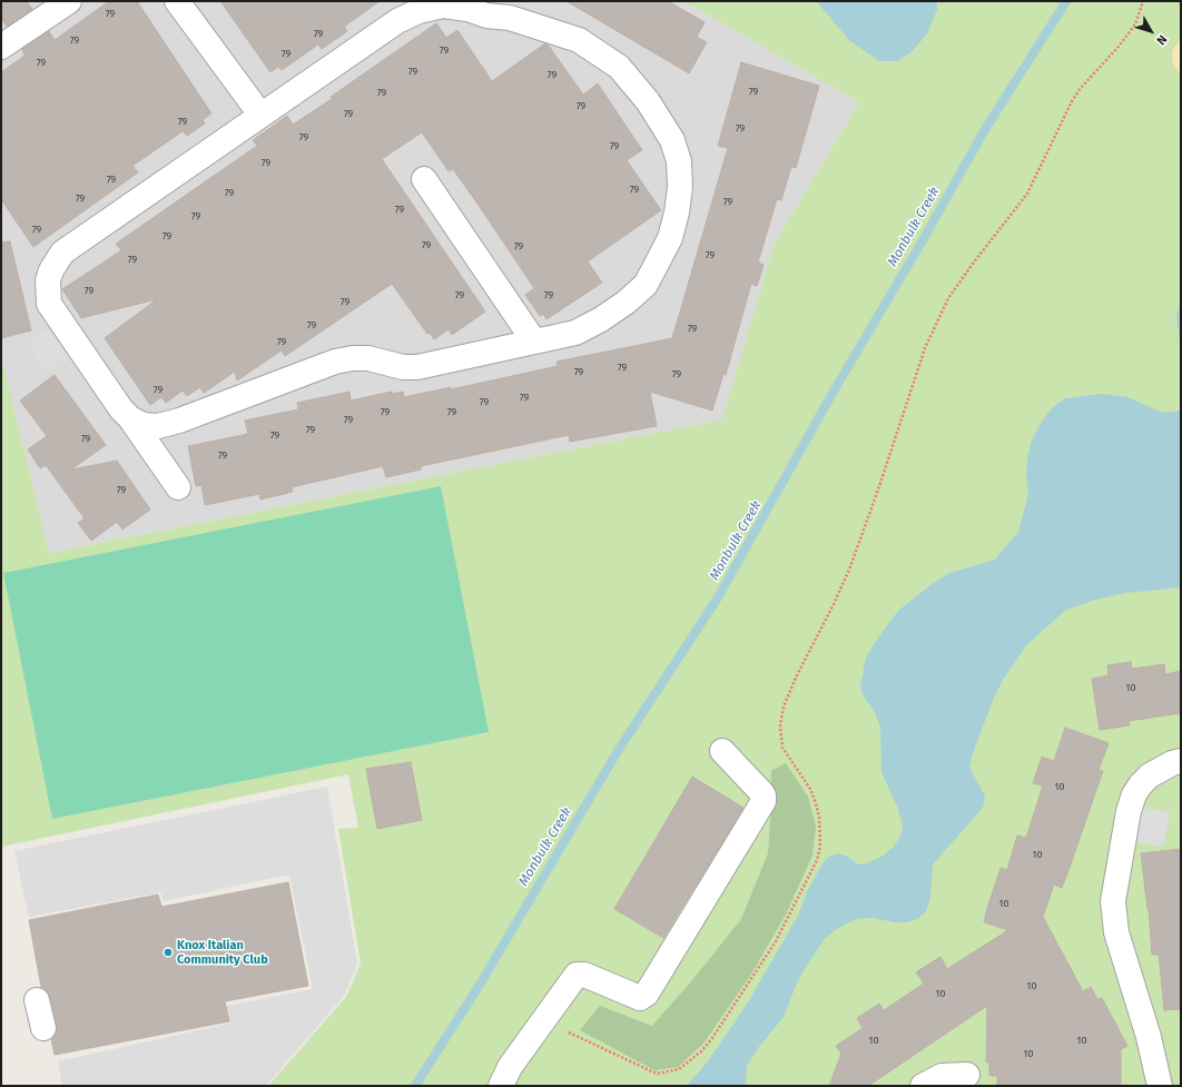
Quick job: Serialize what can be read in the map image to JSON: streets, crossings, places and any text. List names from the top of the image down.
{
  "water": ["Monbulk Creek"],
  "places": ["Knox Italian Community Club"],
  "house_numbers": [
    "79",
    "79",
    "79",
    "79",
    "79",
    "79",
    "79",
    "79",
    "79",
    "79",
    "79",
    "79",
    "79",
    "79",
    "79",
    "79",
    "79",
    "79",
    "79",
    "79",
    "79",
    "79",
    "79",
    "79",
    "79",
    "79",
    "79",
    "79",
    "79",
    "79",
    "79",
    "79",
    "79",
    "79",
    "79",
    "79",
    "79",
    "79",
    "79",
    "79",
    "79",
    "79",
    "79",
    "79",
    "79",
    "79",
    "79",
    "79",
    "79",
    "79",
    "79",
    "10",
    "10",
    "10",
    "10",
    "10",
    "10",
    "10",
    "10",
    "10"
  ],
  "north": "bottom right"
}
